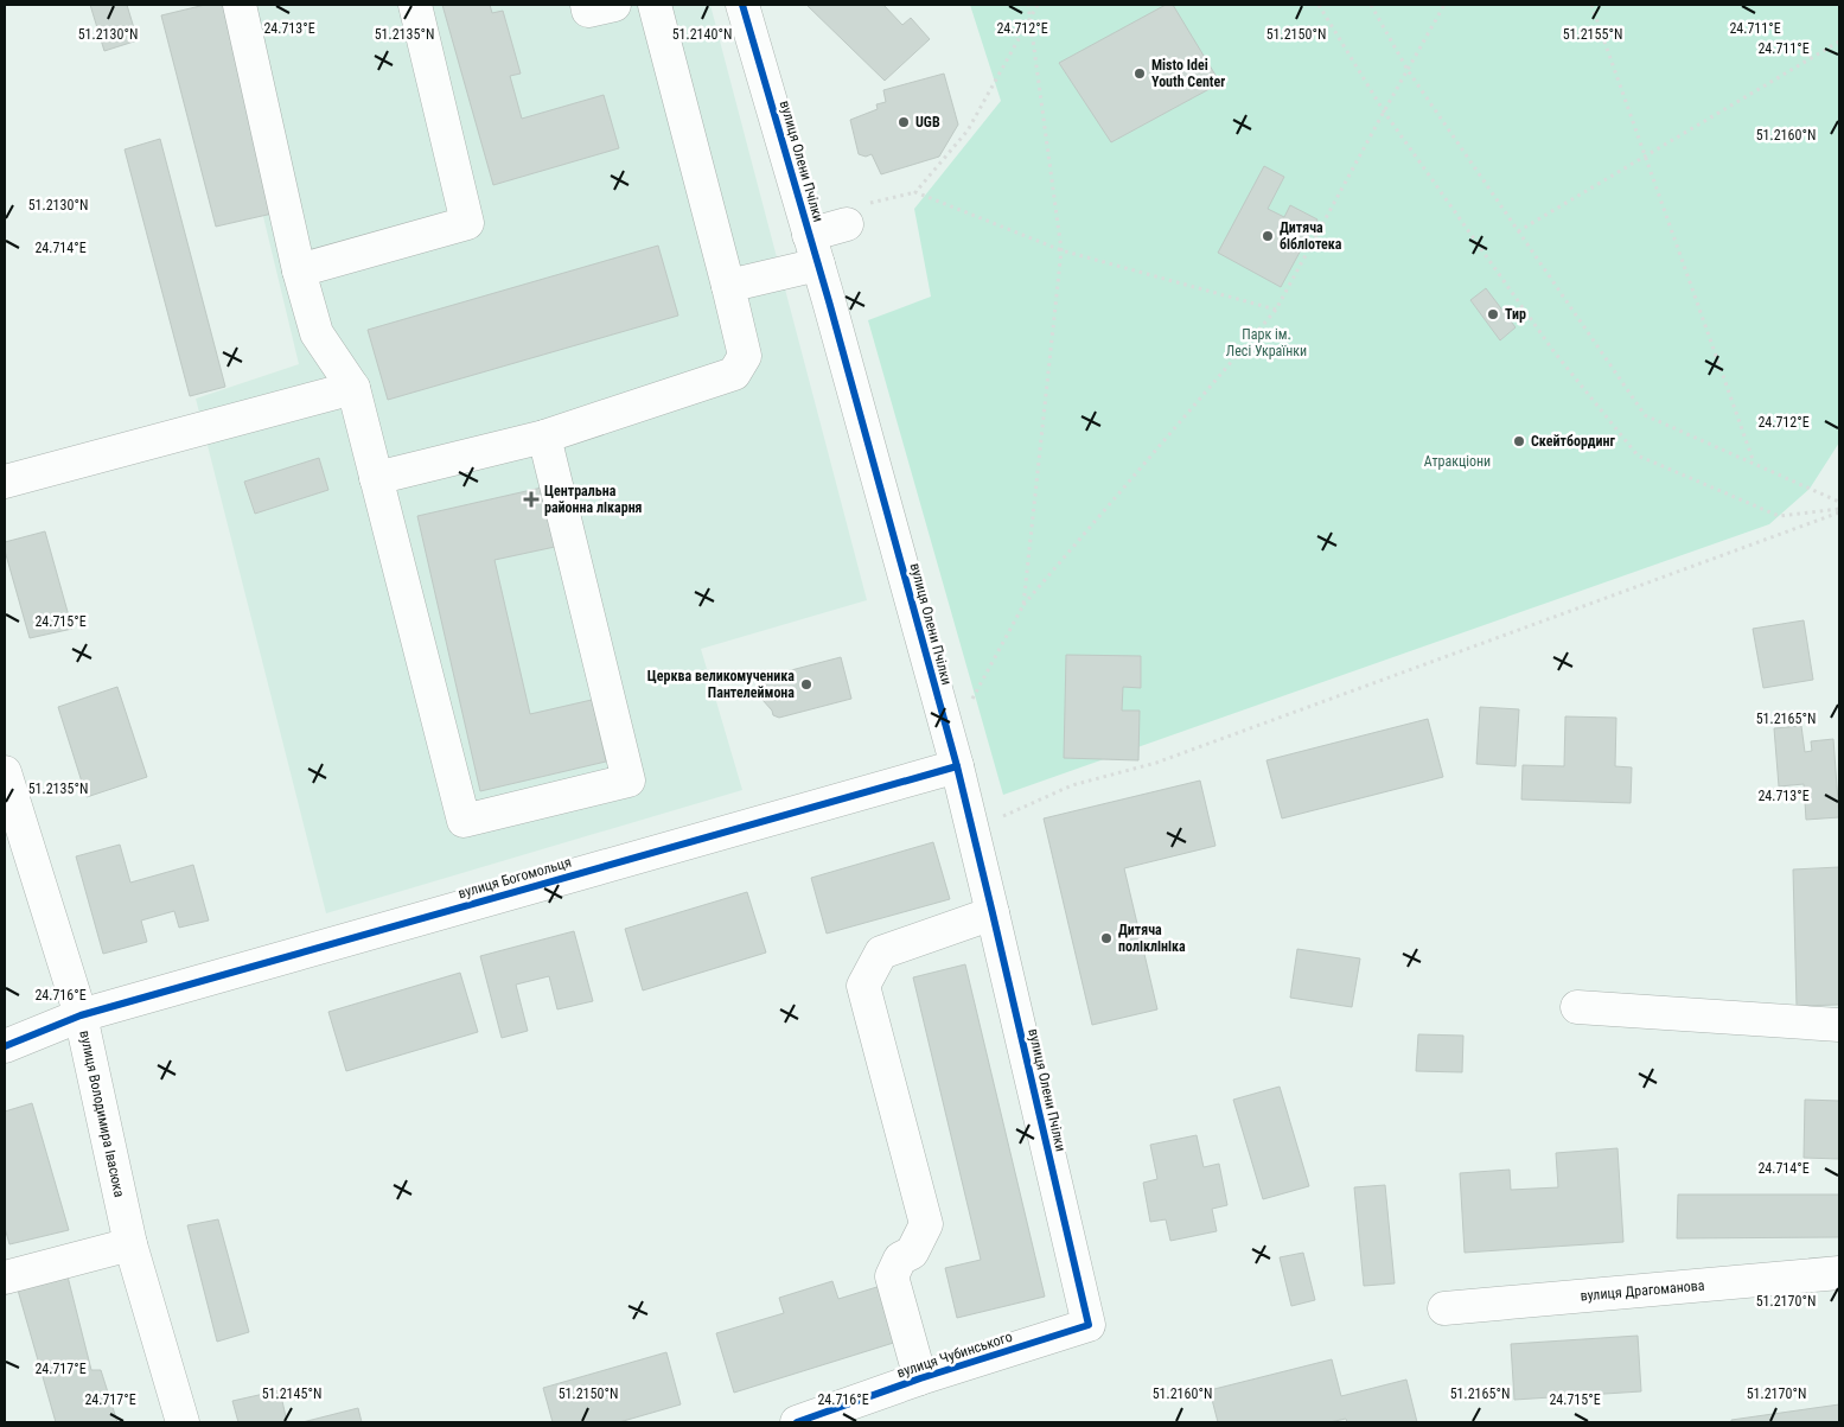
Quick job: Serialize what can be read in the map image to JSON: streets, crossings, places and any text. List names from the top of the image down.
{
  "streets": {
    "street": [
      "вулиця Олени Пчілки",
      "вулиця Богомольця",
      "вулиця Володимира Івасюка",
      "вулиця Драгоманова",
      "вулиця Чубинського"
    ]
  },
  "crossings": [
    ["вулиця Олени Пчілки", "вулиця Богомольця"],
    ["вулиця Олени Пчілки", "вулиця Чубинського"],
    ["вулиця Богомольця", "вулиця Володимира Івасюка"]
  ],
  "parks": ["Парк ім. Лесі Українки", "Атракціони"],
  "places": {
    "other": [
      "Misto Idei Youth Center",
      "UGB",
      "Дитяча бібліотека",
      "Тир",
      "Скейтбординг",
      "Церква великомученика Пантелеймона",
      "Дитяча поліклініка"
    ],
    "health": ["Центральна районна лікарня"]
  },
  "coordinates": [
    "24.713°E",
    "24.712°E",
    "24.711°E",
    "51.2130°N",
    "51.2135°N",
    "51.2140°N",
    "51.2150°N",
    "51.2155°N",
    "51.2160°N",
    "24.714°E",
    "24.715°E",
    "51.2165°N",
    "24.716°E",
    "51.2170°N",
    "24.717°E",
    "51.2145°N"
  ]
}
